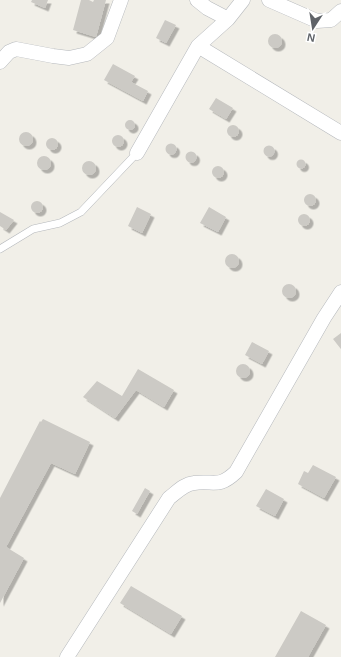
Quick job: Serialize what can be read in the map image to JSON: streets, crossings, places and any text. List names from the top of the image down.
{
  "north": "bottom"
}
